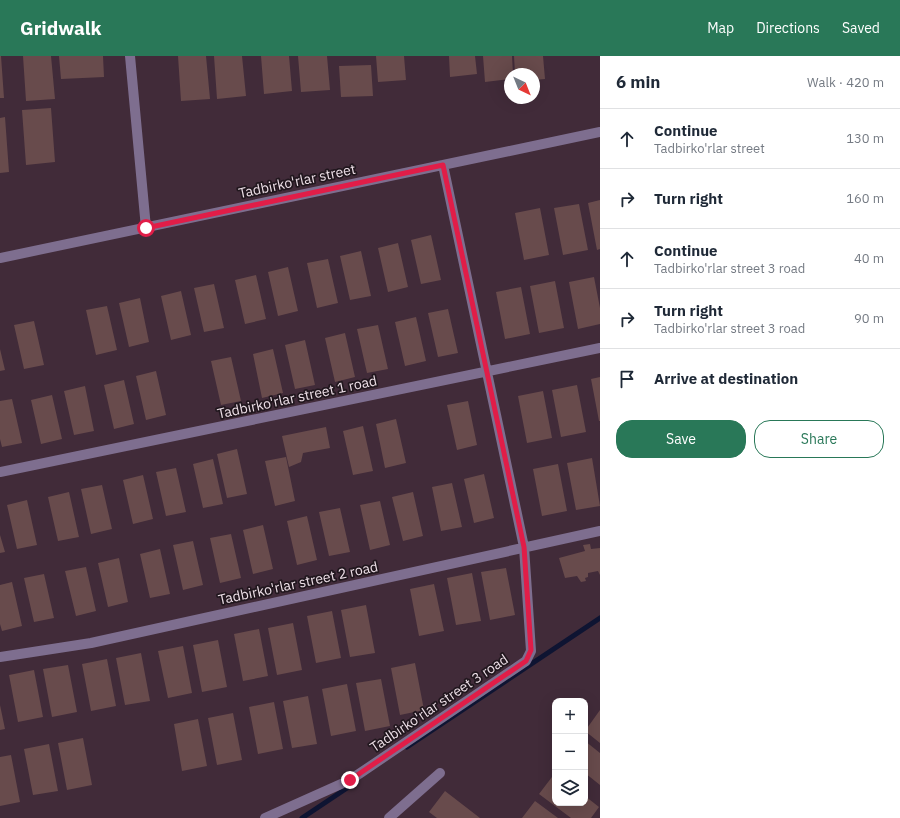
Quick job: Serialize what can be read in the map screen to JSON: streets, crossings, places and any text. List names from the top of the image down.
{
  "streets": {
    "street": [
      "Tadbirko'rlar street",
      "Tadbirko'rlar street 1 road",
      "Tadbirko'rlar street 2 road",
      "Tadbirko'rlar street 3 road"
    ]
  },
  "crossings": [
    ["Tadbirko'rlar street", "Tadbirko'rlar street 3 road"],
    ["Tadbirko'rlar street 1 road", "Tadbirko'rlar street 3 road"],
    ["Tadbirko'rlar street 2 road", "Tadbirko'rlar street 3 road"]
  ],
  "north": "bottom right",
  "page": {
    "header": "Gridwalk",
    "nav": ["Map", "Directions", "Saved"],
    "heading": ["6 min", "Walk · 420 m"],
    "list": [
      ["Continue", "Tadbirko'rlar street", "130 m"],
      ["Turn right", "160 m"],
      ["Continue", "Tadbirko'rlar street 3 road", "40 m"],
      ["Turn right", "Tadbirko'rlar street 3 road", "90 m"],
      "Arrive at destination"
    ],
    "buttons": ["Save", "Share"],
    "map_buttons": ["+", "−"]
  }
}
